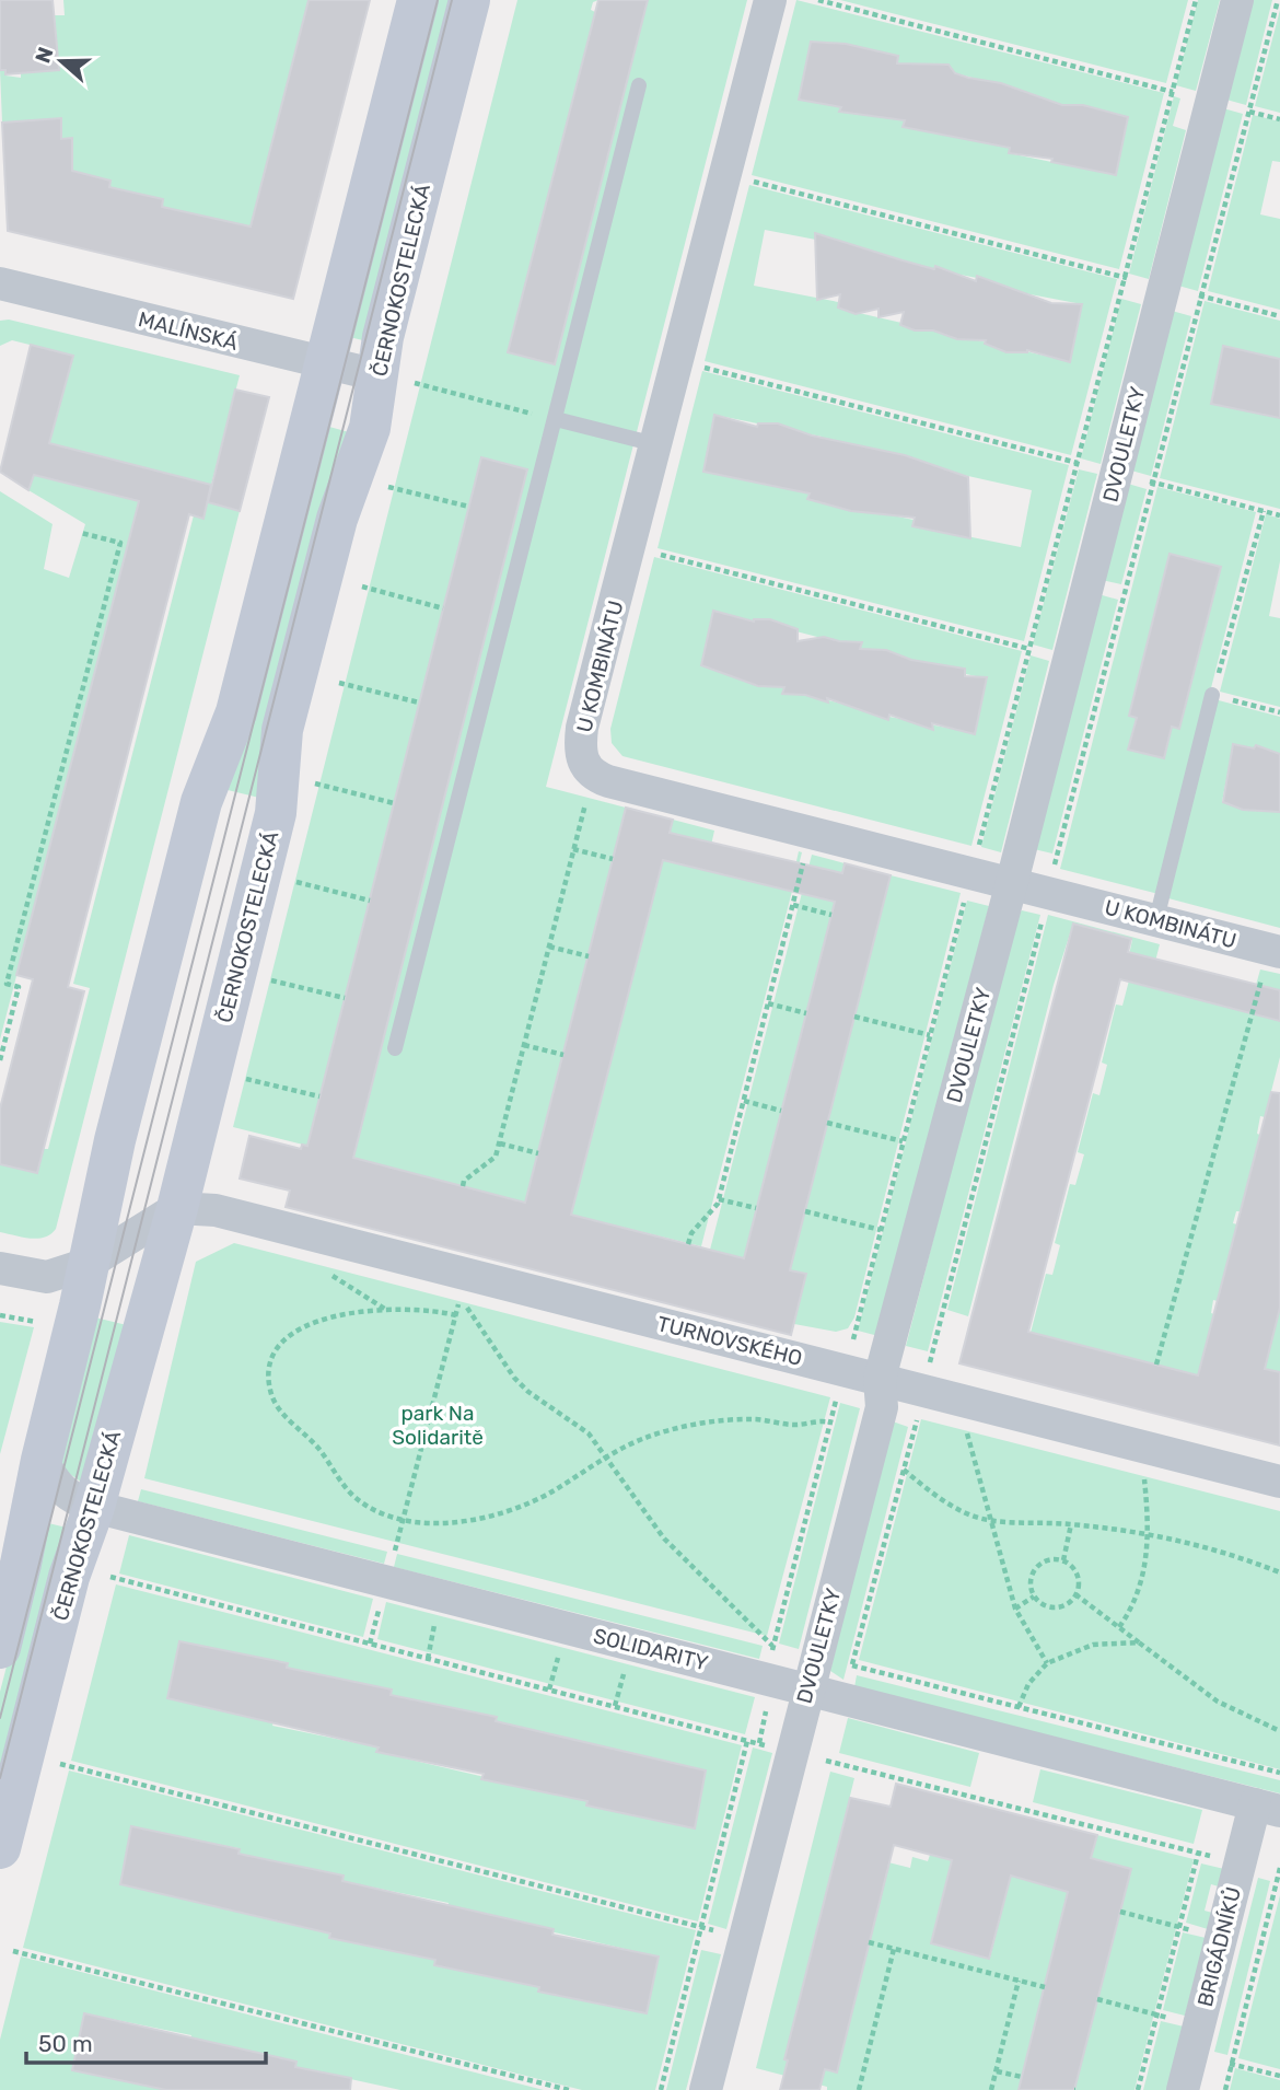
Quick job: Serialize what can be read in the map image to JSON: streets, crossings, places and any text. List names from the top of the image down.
{
  "streets": {
    "main road": ["ČERNOKOSTELECKÁ"],
    "street": [
      "MALÍNSKÁ",
      "DVOULETKY",
      "U KOMBINÁTU",
      "TURNOVSKÉHO",
      "SOLIDARITY",
      "BRIGÁDNÍKŮ"
    ]
  },
  "crossings": [
    ["ČERNOKOSTELECKÁ", "MALÍNSKÁ"],
    ["ČERNOKOSTELECKÁ", "TURNOVSKÉHO"],
    ["ČERNOKOSTELECKÁ", "SOLIDARITY"],
    ["DVOULETKY", "U KOMBINÁTU"],
    ["DVOULETKY", "TURNOVSKÉHO"],
    ["DVOULETKY", "SOLIDARITY"],
    ["SOLIDARITY", "BRIGÁDNÍKŮ"]
  ],
  "parks": ["park Na Solidaritě"],
  "scale_bar": "50 m",
  "north": "left"
}
